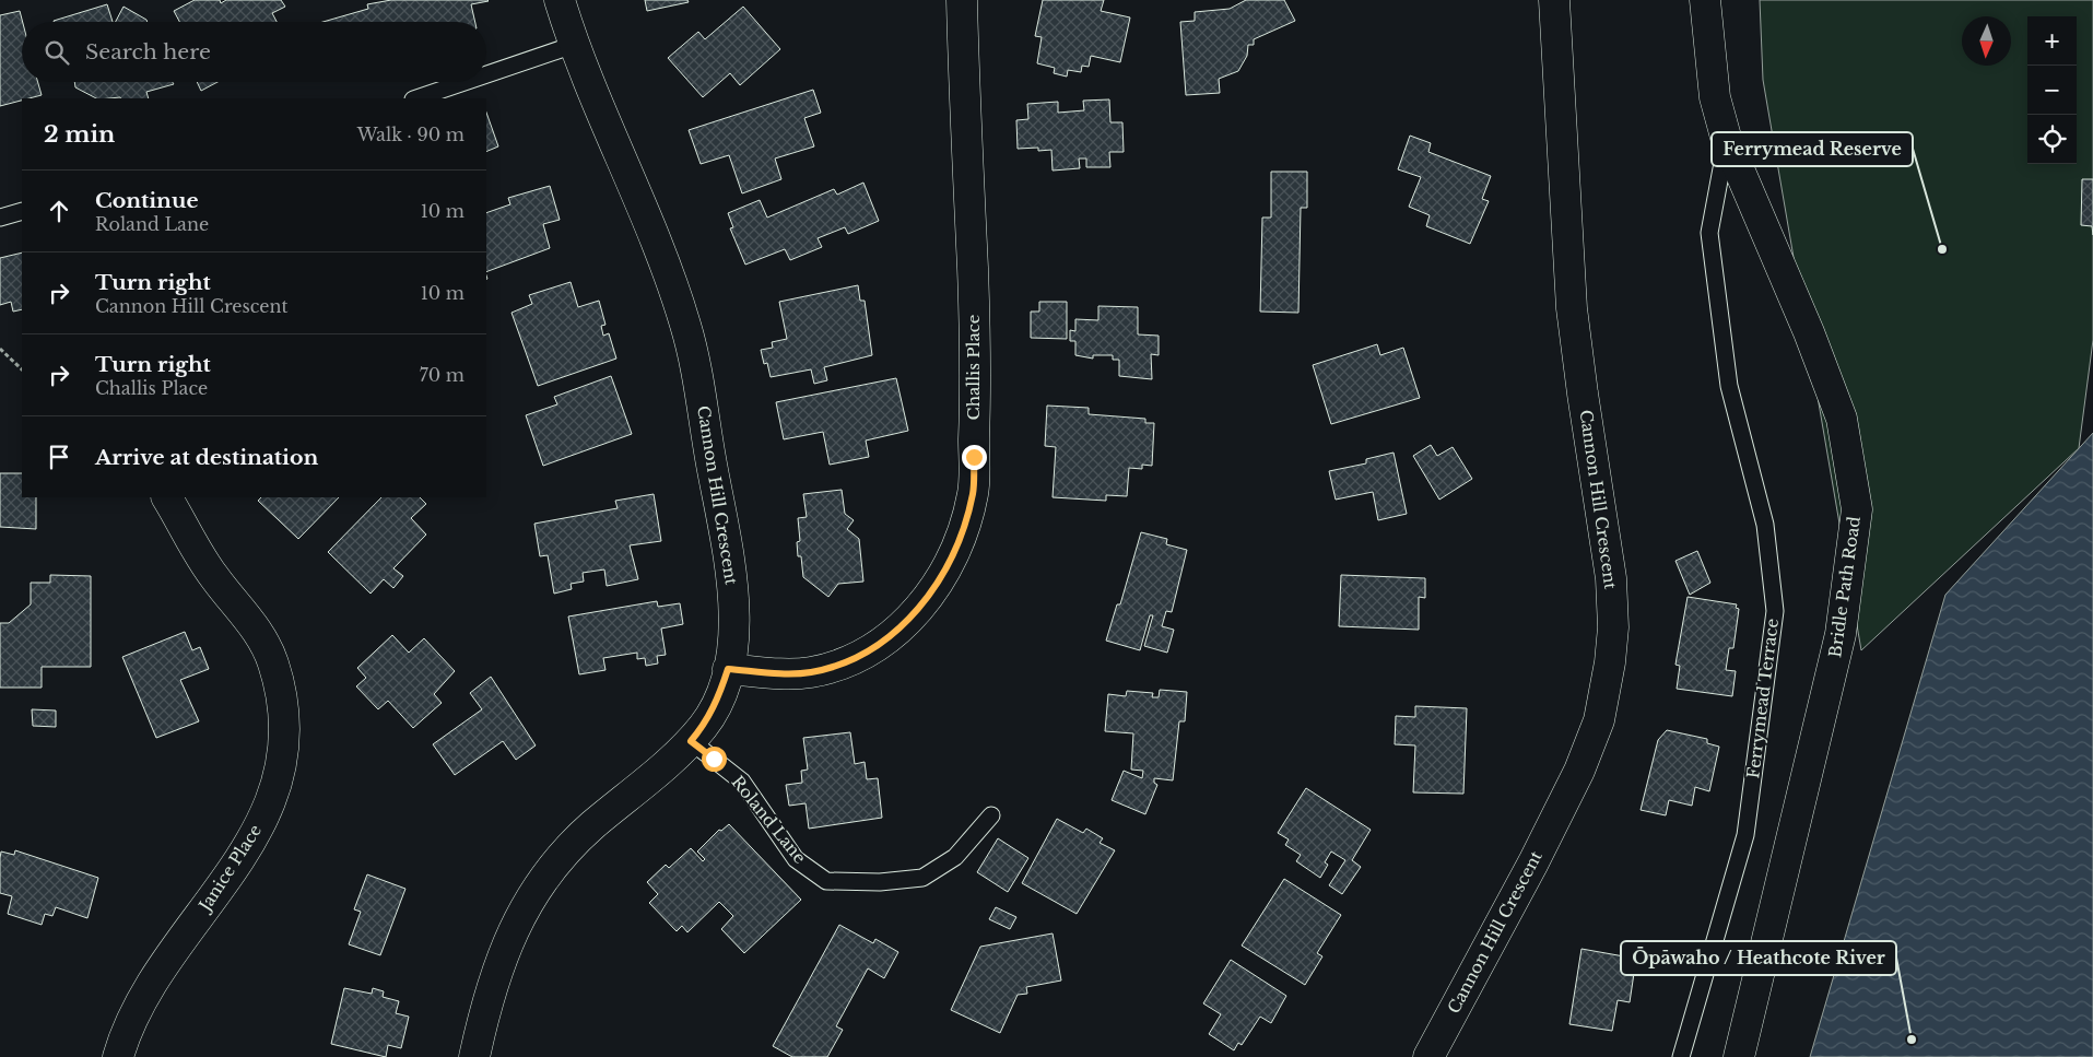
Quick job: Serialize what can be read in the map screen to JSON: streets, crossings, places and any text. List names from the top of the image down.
{
  "streets": {
    "street": [
      "Challis Place",
      "Cannon Hill Crescent",
      "Bridle Path Road",
      "Janice Place"
    ],
    "lane": ["Ferrymead Terrace", "Roland Lane"]
  },
  "crossings": [
    ["Challis Place", "Cannon Hill Crescent"],
    ["Cannon Hill Crescent", "Roland Lane"],
    ["Bridle Path Road", "Ferrymead Terrace"]
  ],
  "places": ["Ferrymead Reserve", "Ōpāwaho / Heathcote River"],
  "north": "bottom",
  "page": {
    "map_buttons": ["+", "−"],
    "search": "Search here",
    "heading": ["2 min", "Walk · 90 m"],
    "list": [
      ["Continue", "Roland Lane", "10 m"],
      ["Turn right", "Cannon Hill Crescent", "10 m"],
      ["Turn right", "Challis Place", "70 m"],
      "Arrive at destination"
    ]
  }
}
